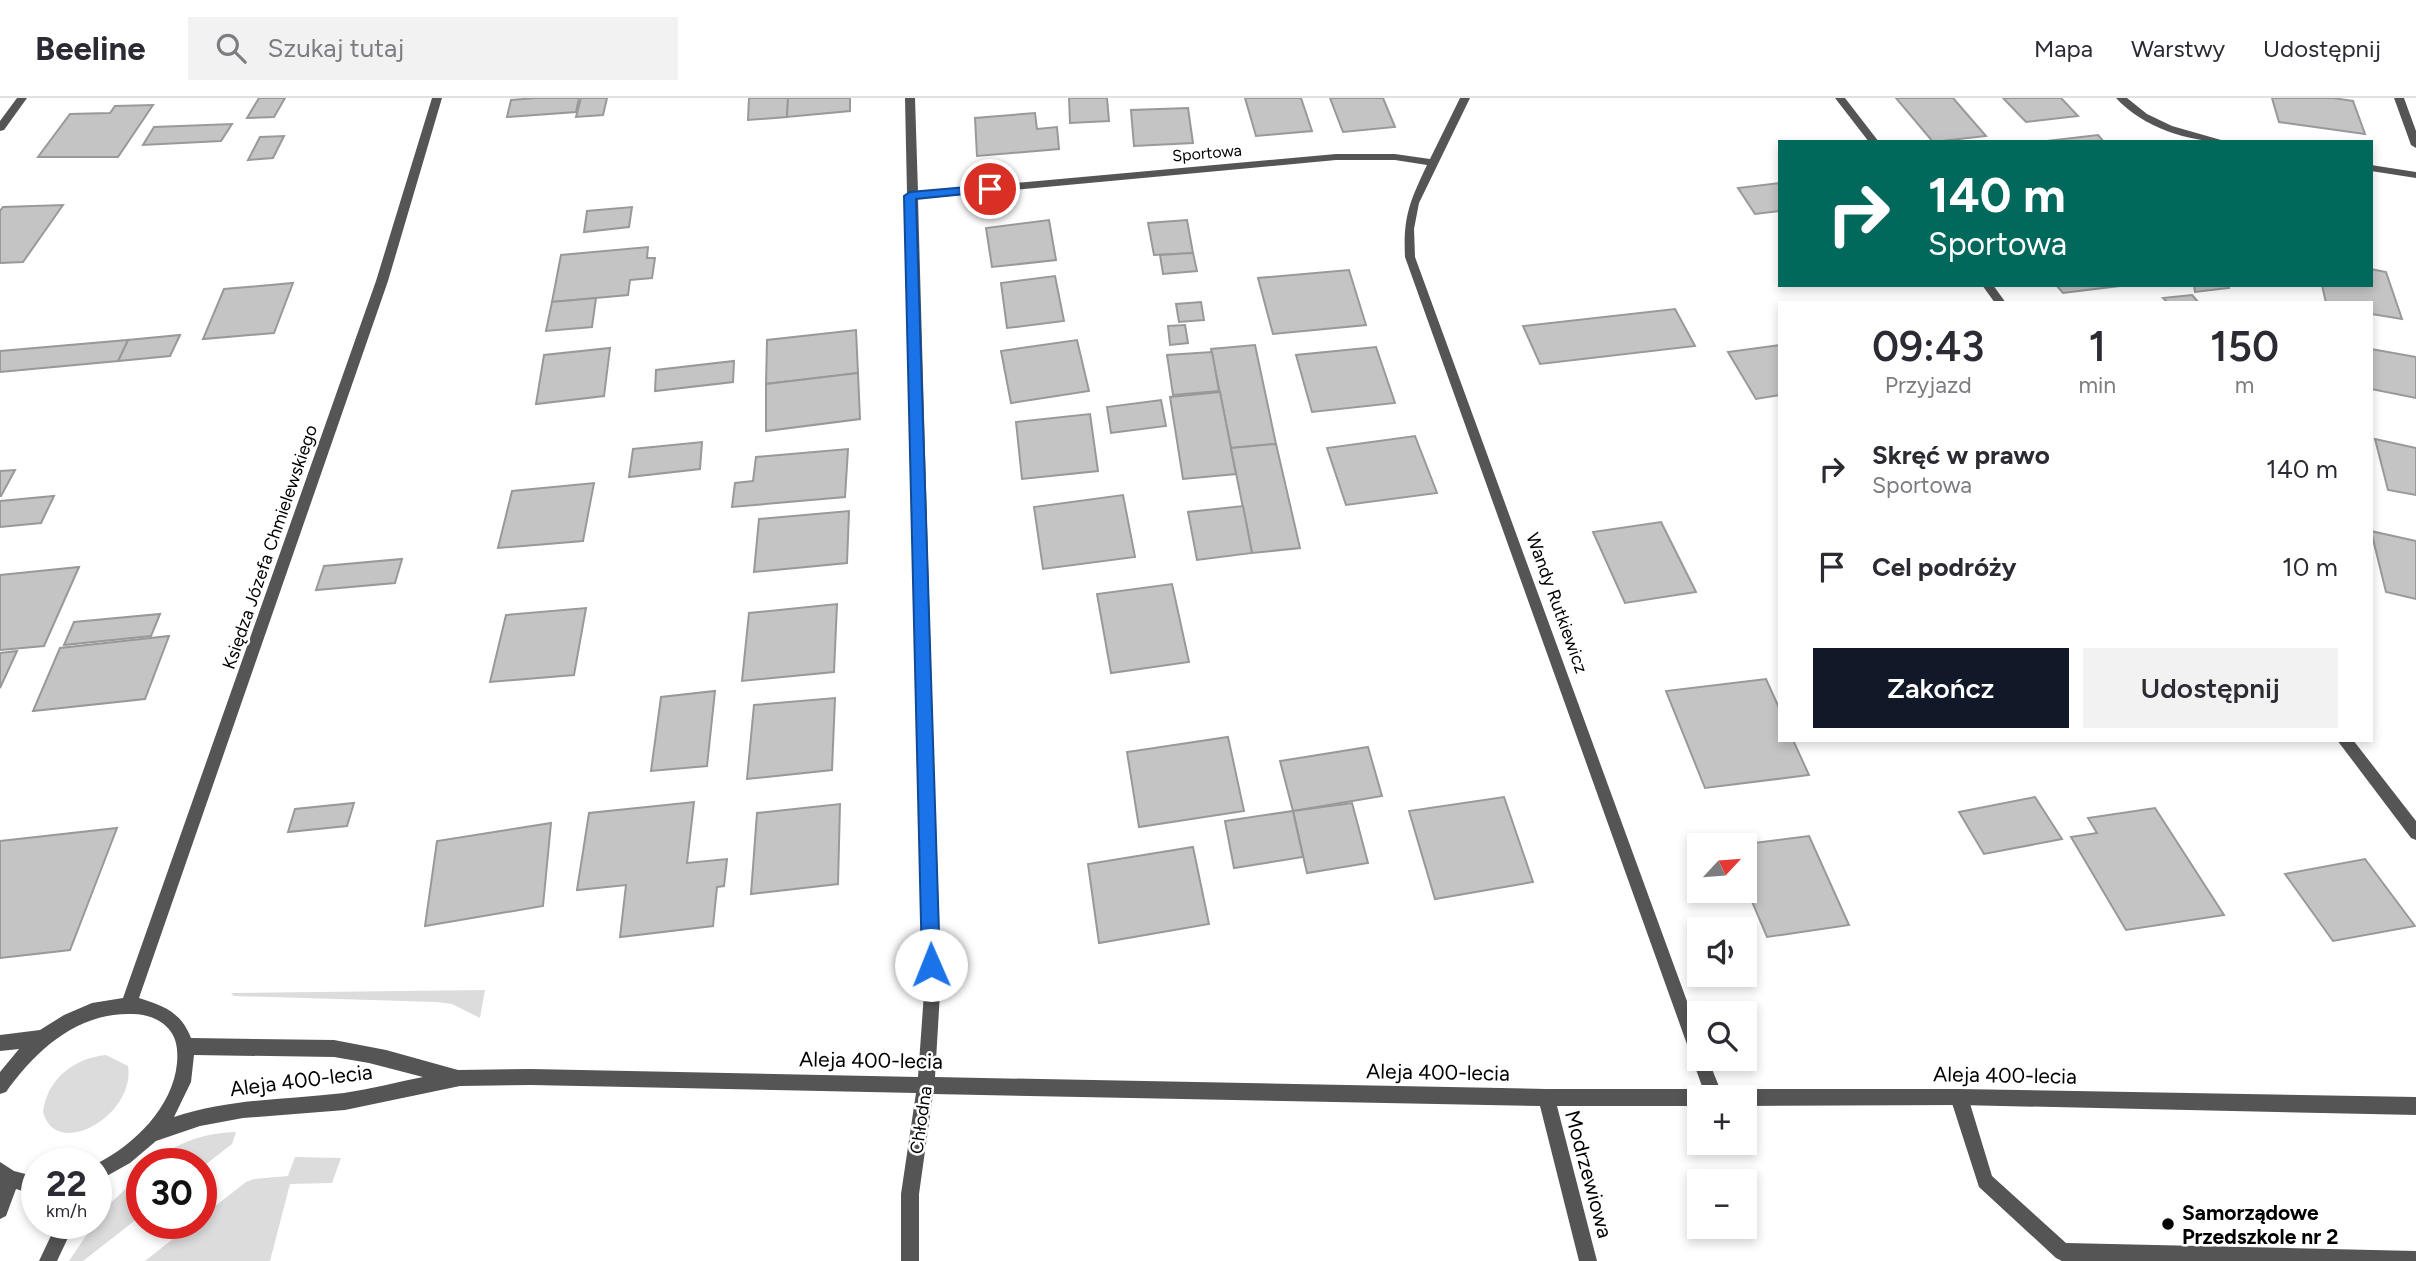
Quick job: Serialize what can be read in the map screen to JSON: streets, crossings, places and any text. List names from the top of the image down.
{
  "streets": {
    "street": [
      "Sportowa",
      "Księdza Józefa Chmielewskiego",
      "Wandy Rutkiewicz",
      "Aleja 400-lecia",
      "Chłodna",
      "Modrzewiowa"
    ]
  },
  "crossings": [
    ["Sportowa", "Wandy Rutkiewicz"],
    ["Sportowa", "Chłodna"],
    ["Aleja 400-lecia", "Chłodna"],
    ["Aleja 400-lecia", "Modrzewiowa"]
  ],
  "places": ["Samorządowe Przedszkole nr 2"],
  "north": "top right",
  "page": {
    "header": "Beeline",
    "search": "Szukaj tutaj",
    "nav": ["Mapa", "Warstwy", "Udostępnij"],
    "turn": ["140 m", "Sportowa"],
    "eta": [
      "09:43",
      "Przyjazd",
      "1",
      "min",
      "150",
      "m"
    ],
    "list": [
      {
        "name": "Skręć w prawo",
        "note": "Sportowa",
        "value": "140 m"
      },
      {
        "name": "Cel podróży",
        "value": "10 m"
      }
    ],
    "buttons": ["Zakończ", "Udostępnij"],
    "map_buttons": ["+", "−"],
    "speed": "22 km/h",
    "limit": "30"
  }
}
